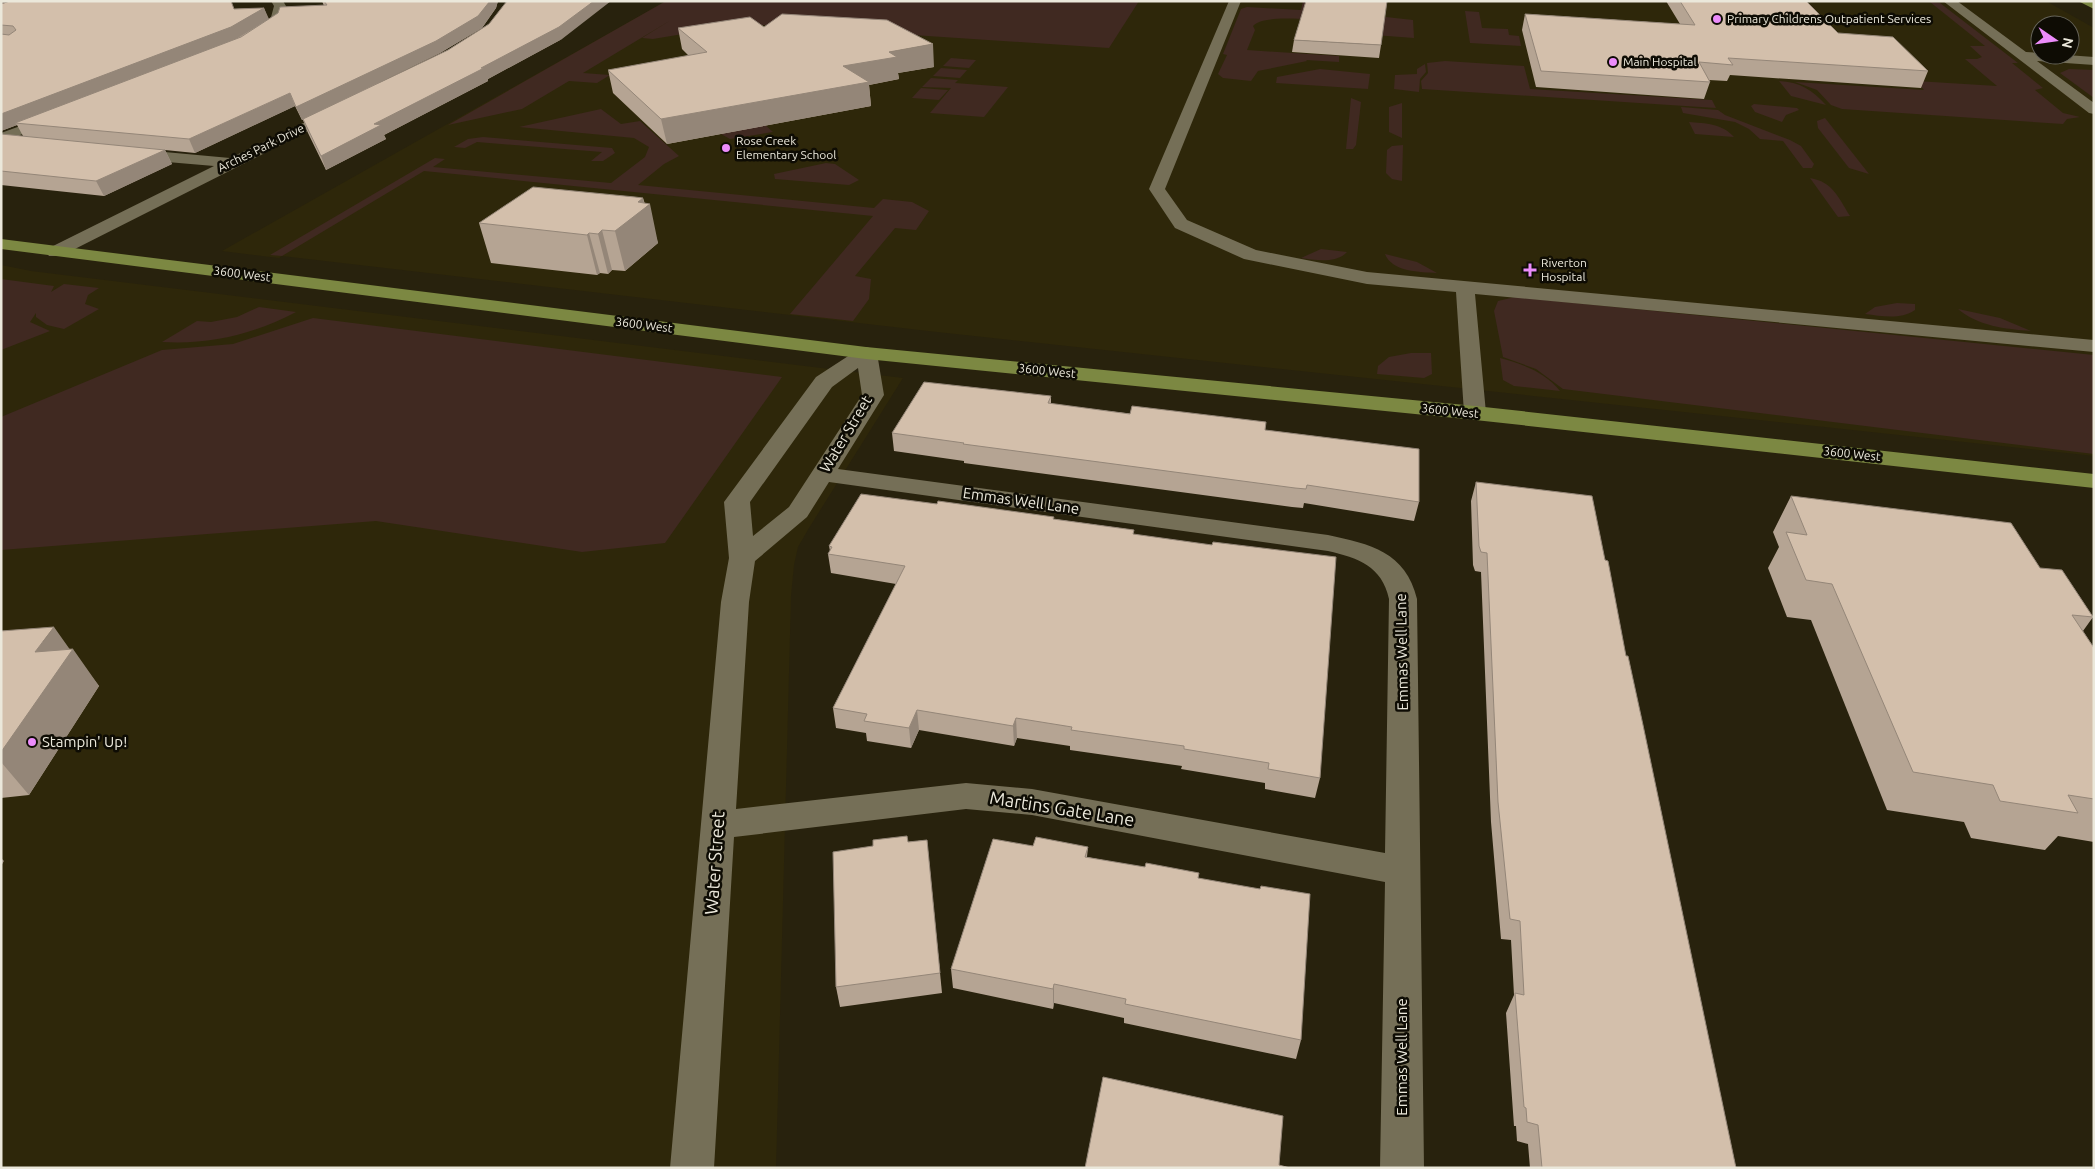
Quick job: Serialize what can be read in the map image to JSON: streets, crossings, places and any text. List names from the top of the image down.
{
  "streets": {
    "main road": ["3600 West"],
    "street": [
      "Arches Park Drive",
      "Water Street",
      "Emmas Well Lane",
      "Martins Gate Lane"
    ]
  },
  "crossings": [
    ["Arches Park Drive", "3600 West"],
    ["3600 West", "Water Street"],
    ["Water Street", "Emmas Well Lane"],
    ["Water Street", "Martins Gate Lane"],
    ["Emmas Well Lane", "Martins Gate Lane"]
  ],
  "places": {
    "other": [
      "Primary Childrens Outpatient Services",
      "Main Hospital",
      "Rose Creek Elementary School",
      "Stampin' Up!"
    ],
    "health": ["Riverton Hospital"]
  },
  "north": "right"
}
